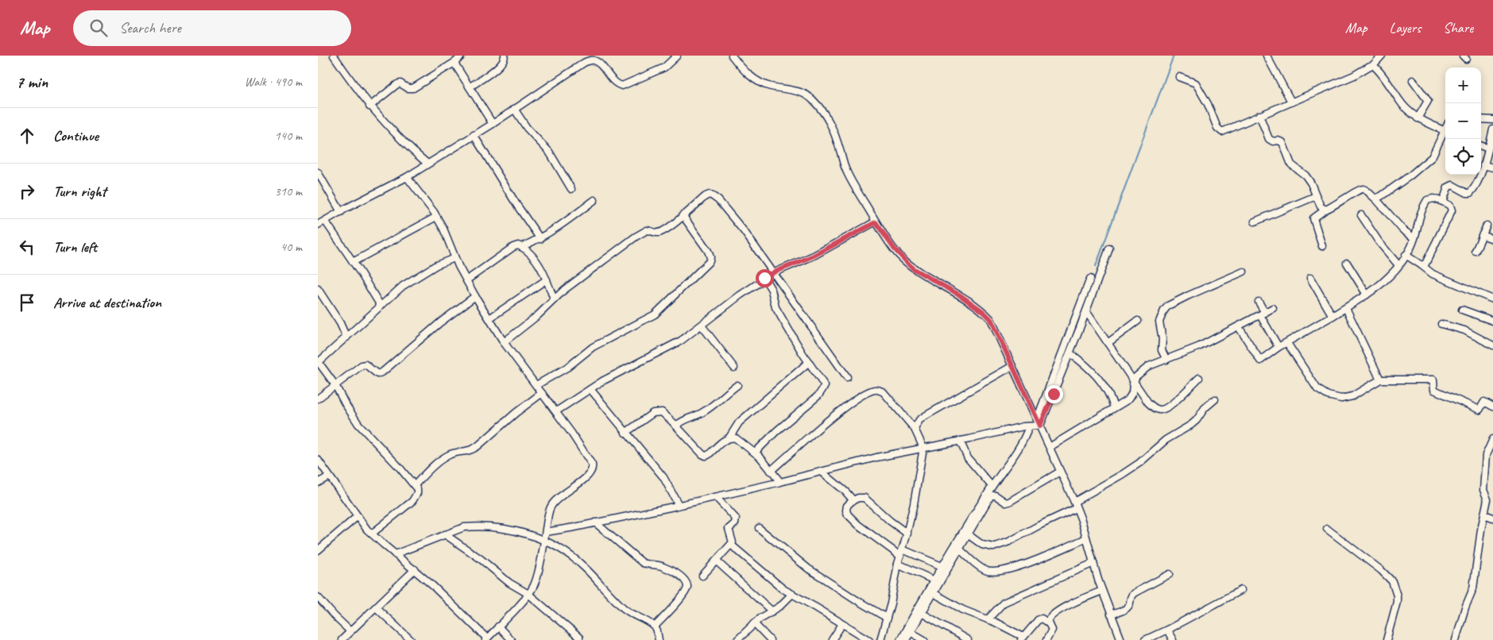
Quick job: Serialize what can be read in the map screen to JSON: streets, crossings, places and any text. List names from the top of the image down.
{
  "page": {
    "header": "Map",
    "search": "Search here",
    "nav": ["Map", "Layers", "Share"],
    "heading": ["7 min", "Walk · 490 m"],
    "map_buttons": ["+", "−"],
    "list": [
      ["Continue", "140 m"],
      ["Turn right", "310 m"],
      ["Turn left", "40 m"],
      "Arrive at destination"
    ]
  }
}
